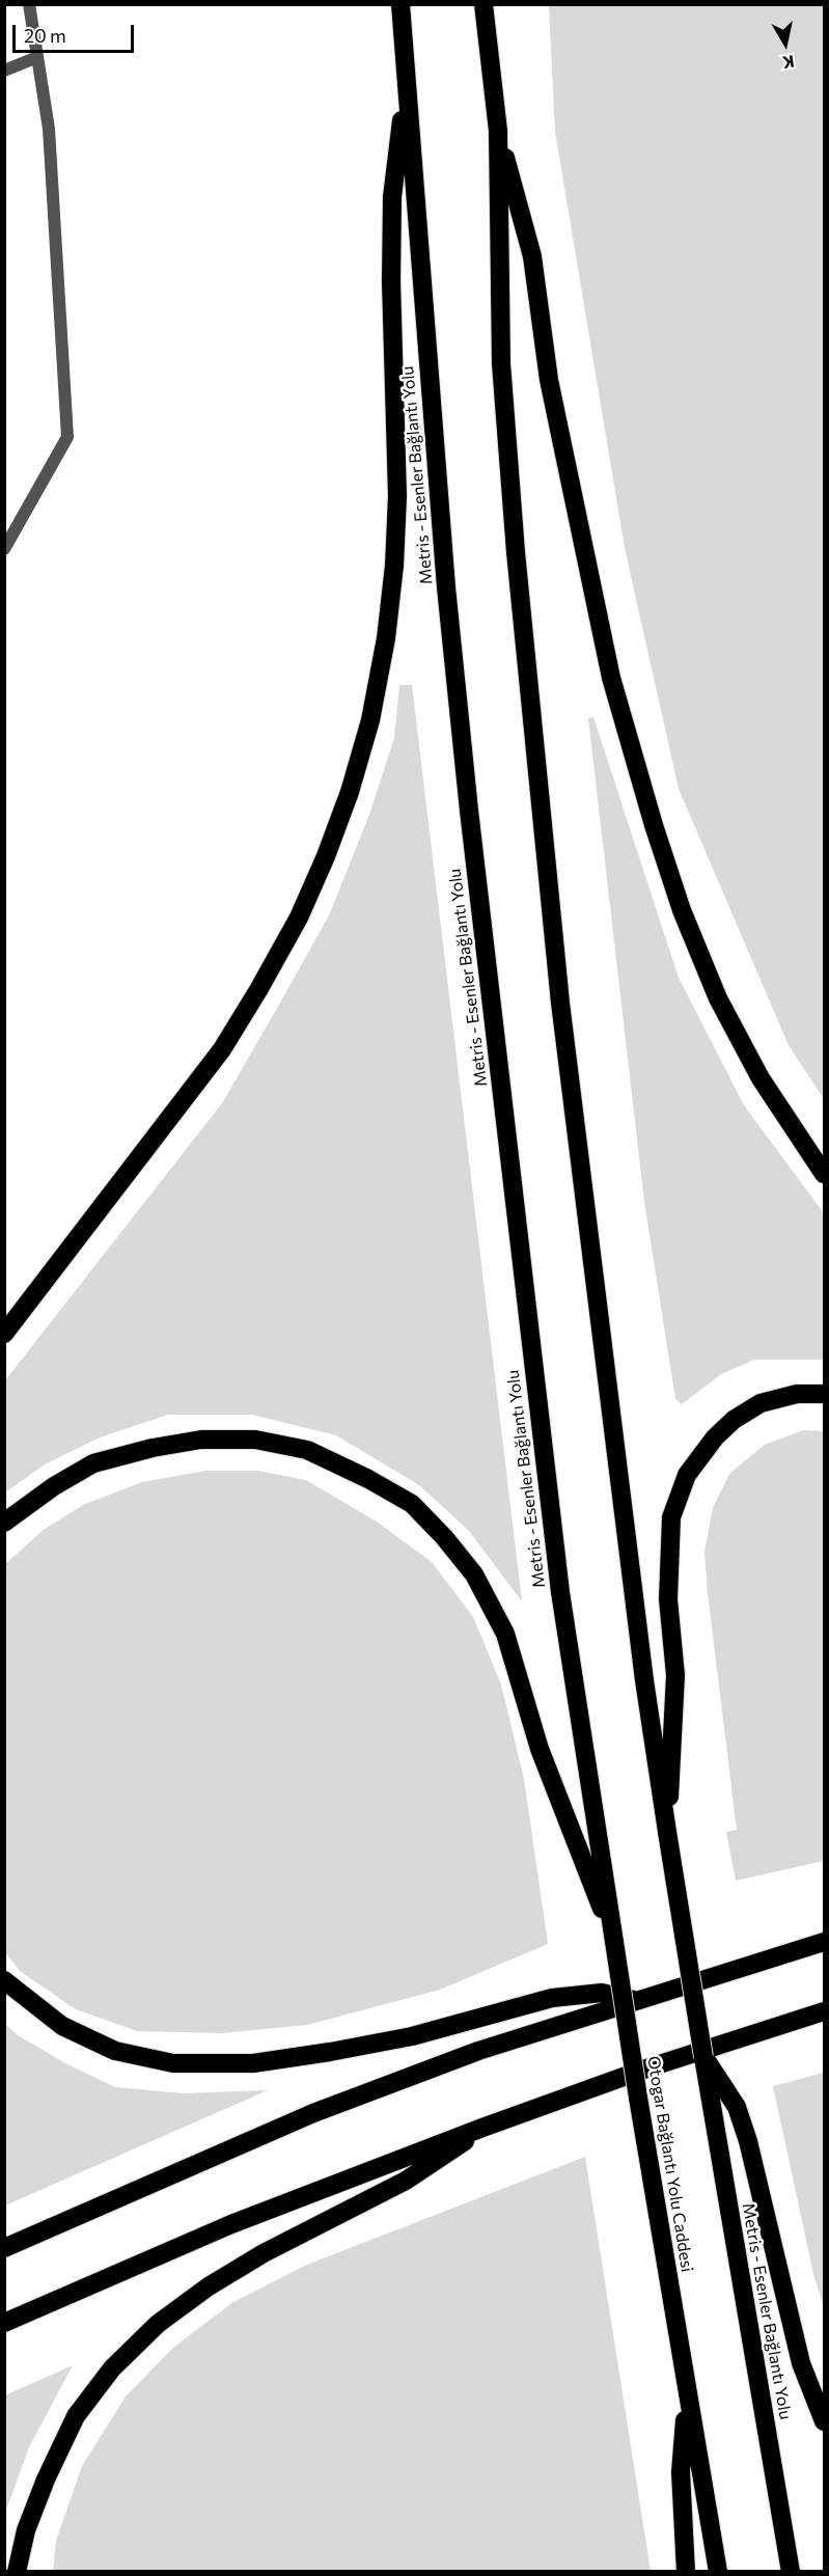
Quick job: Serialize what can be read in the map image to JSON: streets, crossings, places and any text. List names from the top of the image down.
{
  "streets": {
    "highway": ["Metris - Esenler Bağlantı Yolu", "Otogar Bağlantı Yolu Caddesi"]
  },
  "crossings": [
    ["Metris - Esenler Bağlantı Yolu", "Otogar Bağlantı Yolu Caddesi"]
  ],
  "scale_bar": "20 m",
  "north": "bottom"
}
